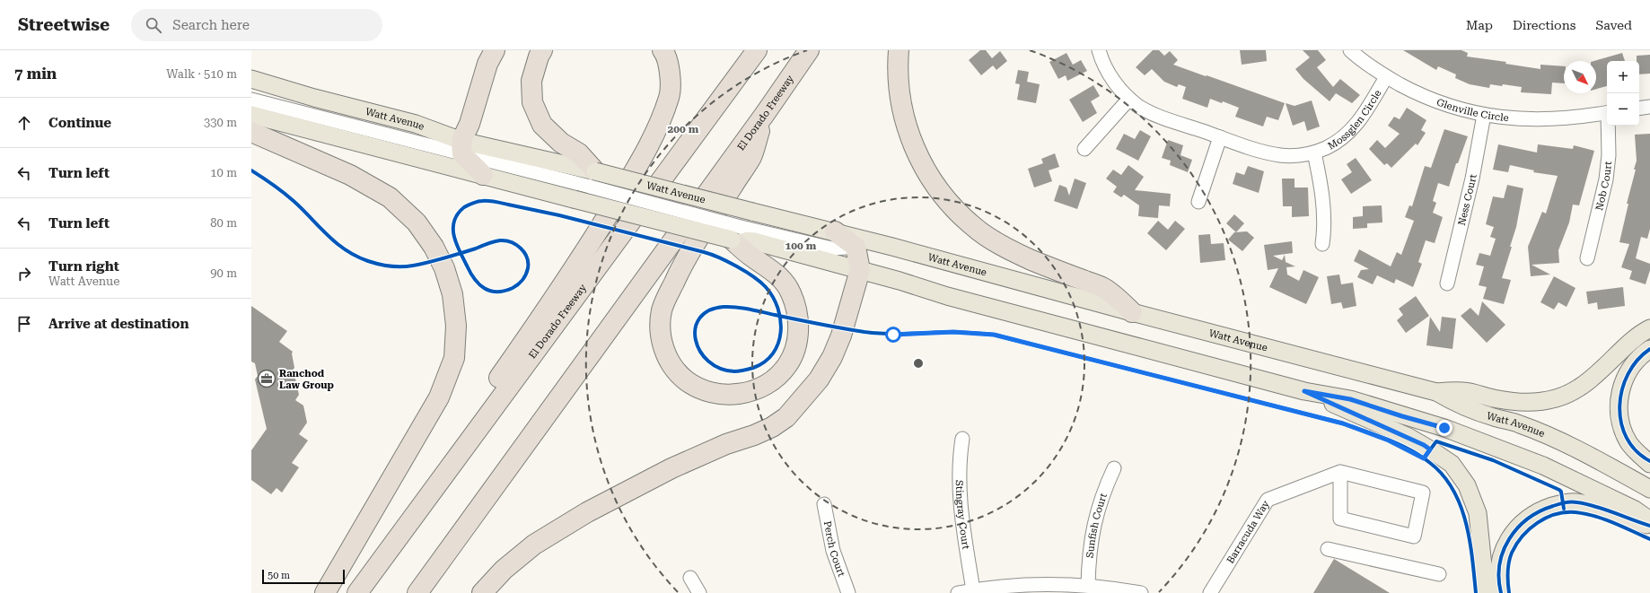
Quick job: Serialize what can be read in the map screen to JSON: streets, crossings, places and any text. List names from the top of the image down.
{
  "streets": {
    "highway": ["El Dorado Freeway"],
    "main road": ["Watt Avenue"],
    "street": [
      "Glenville Circle",
      "Mossglen Circle",
      "Nob Court",
      "Ness Court",
      "Stingray Court",
      "Sunfish Court",
      "Barracuda Way",
      "Perch Court"
    ]
  },
  "crossings": [
    ["Glenville Circle", "Mossglen Circle"],
    ["Glenville Circle", "Ness Court"]
  ],
  "places": {
    "office": ["Ranchod Law Group"]
  },
  "scale_bar": "50 m",
  "north": "bottom right",
  "page": {
    "header": "Streetwise",
    "search": "Search here",
    "nav": ["Map", "Directions", "Saved"],
    "heading": ["7 min", "Walk · 510 m"],
    "map_buttons": ["+", "−"],
    "list": [
      ["Continue", "330 m"],
      ["Turn left", "10 m"],
      ["Turn left", "80 m"],
      ["Turn right", "Watt Avenue", "90 m"],
      "Arrive at destination"
    ],
    "scale": "50 m"
  },
  "rings": ["200 m", "100 m"]
}
